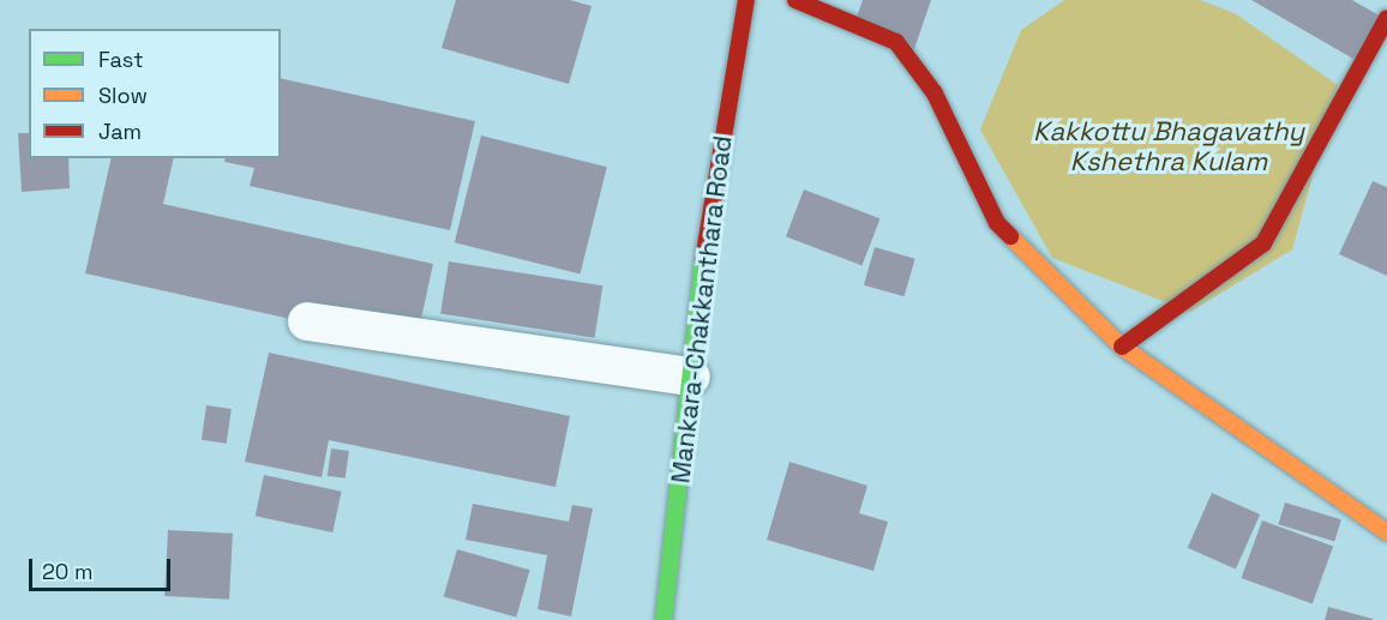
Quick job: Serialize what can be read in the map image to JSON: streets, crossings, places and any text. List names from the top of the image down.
{
  "streets": {
    "street": ["Mankara-Chakkanthara Road"]
  },
  "water": ["Kakkottu Bhagavathy Kshethra Kulam"],
  "legend": ["Fast", "Slow", "Jam"],
  "scale_bar": "20 m"
}
